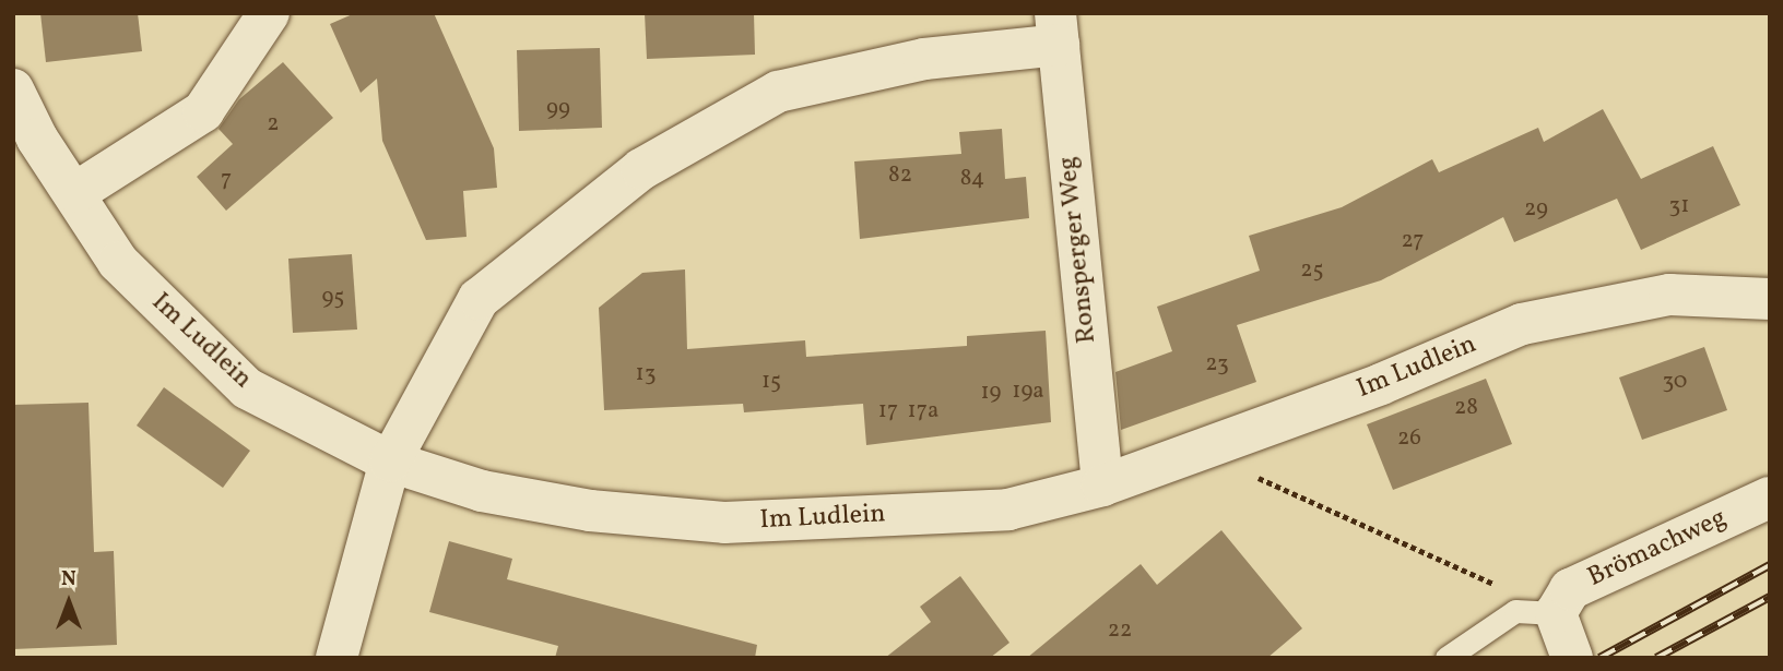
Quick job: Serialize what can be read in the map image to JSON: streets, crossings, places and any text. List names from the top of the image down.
{
  "streets": {
    "street": ["Ronsperger Weg", "Im Ludlein", "Brömachweg"]
  },
  "crossings": [
    ["Ronsperger Weg", "Im Ludlein"]
  ],
  "house_numbers": [
    "99",
    "2",
    "82",
    "84",
    "7",
    "31",
    "29",
    "27",
    "25",
    "95",
    "23",
    "13",
    "15",
    "30",
    "19a",
    "19",
    "28",
    "17",
    "17a",
    "26",
    "22"
  ],
  "north": "top"
}
